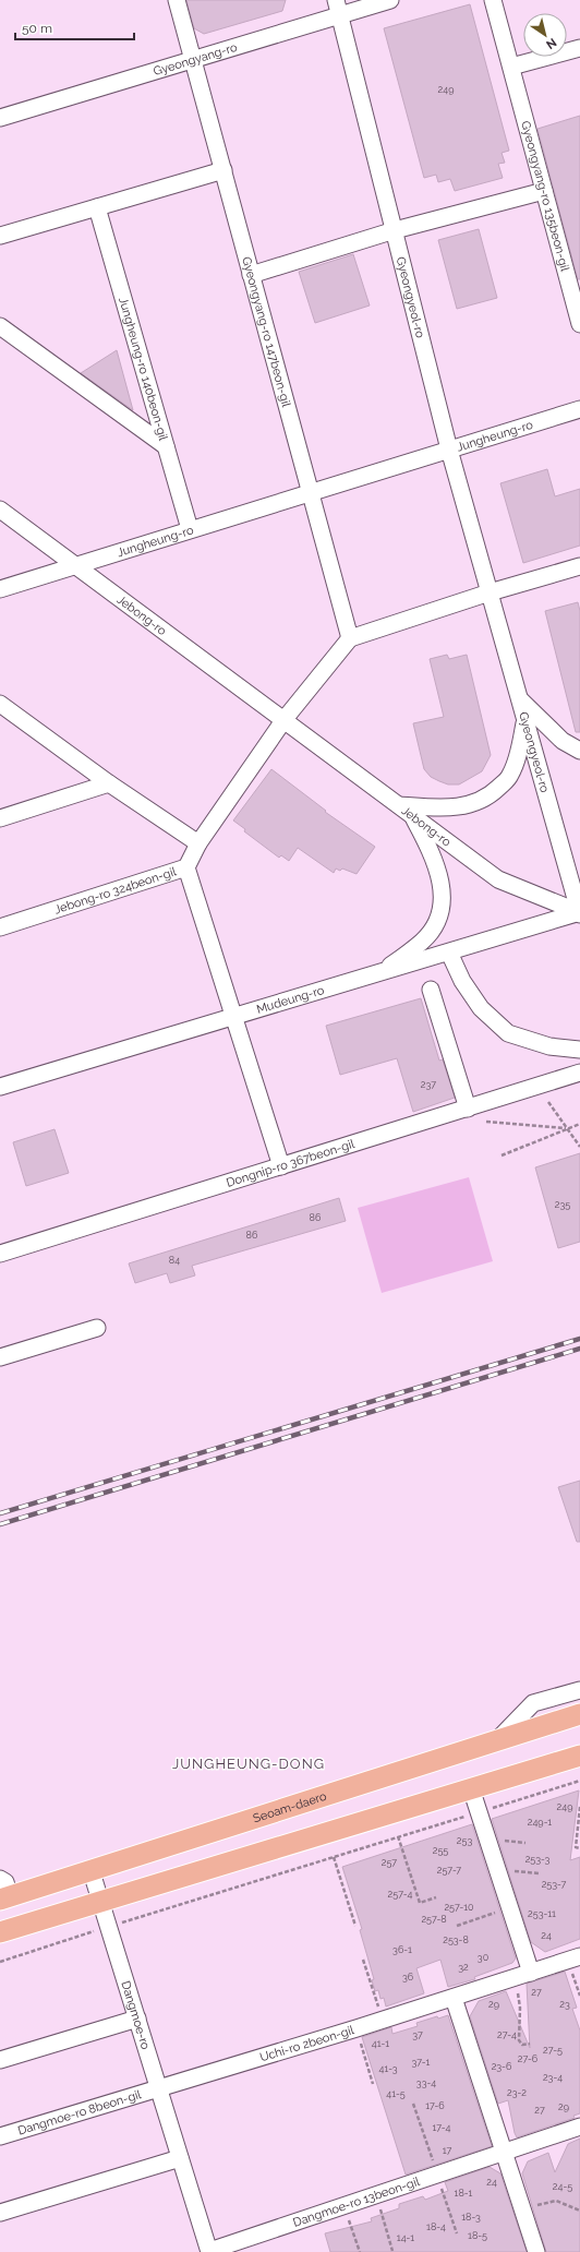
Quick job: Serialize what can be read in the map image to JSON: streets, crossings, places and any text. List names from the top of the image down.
{
  "streets": {
    "main road": ["Seoam-daero"],
    "street": [
      "Gyeongyang-ro",
      "Gyeongyang-ro 135beon-gil",
      "Gyeongyeol-ro",
      "Gyeongyang-ro 147beon-gil",
      "Jungheung-ro 140beon-gil",
      "Jungheung-ro",
      "Jebong-ro",
      "Jebong-ro 324beon-gil",
      "Mudeung-ro",
      "Dongnip-ro 367beon-gil",
      "Dangmoe-ro",
      "Uchi-ro 2beon-gil",
      "Dangmoe-ro 8beon-gil",
      "Dangmoe-ro 13beon-gil"
    ]
  },
  "crossings": [
    ["Gyeongyang-ro", "Gyeongyeol-ro"],
    ["Gyeongyang-ro", "Gyeongyang-ro 147beon-gil"],
    ["Gyeongyeol-ro", "Jungheung-ro"],
    ["Gyeongyeol-ro", "Jebong-ro"],
    ["Gyeongyeol-ro", "Mudeung-ro"],
    ["Gyeongyang-ro 147beon-gil", "Jungheung-ro"],
    ["Jungheung-ro 140beon-gil", "Jungheung-ro"],
    ["Jungheung-ro", "Jebong-ro"],
    ["Jebong-ro", "Jebong-ro 324beon-gil"],
    ["Jebong-ro", "Mudeung-ro"],
    ["Seoam-daero", "Dangmoe-ro"],
    ["Dangmoe-ro", "Uchi-ro 2beon-gil"],
    ["Dangmoe-ro", "Dangmoe-ro 8beon-gil"],
    ["Dangmoe-ro", "Dangmoe-ro 13beon-gil"],
    ["Uchi-ro 2beon-gil", "Dangmoe-ro 8beon-gil"]
  ],
  "districts": ["JUNGHEUNG-DONG"],
  "house_numbers": [
    "249",
    "237",
    "235",
    "86",
    "86",
    "84",
    "249",
    "249-1",
    "253",
    "255",
    "253-3",
    "257",
    "257-7",
    "253-7",
    "257-4",
    "257-10",
    "253-11",
    "257-8",
    "24",
    "253-8",
    "36-1",
    "30",
    "32",
    "36",
    "27",
    "29",
    "23",
    "37",
    "27-4",
    "41-1",
    "27-5",
    "27-6",
    "37-1",
    "23-6",
    "41-3",
    "23-4",
    "33-4",
    "23-2",
    "41-5",
    "17-6",
    "29",
    "27",
    "17-4",
    "17",
    "24",
    "24-5",
    "18-1",
    "18-3",
    "18-4",
    "18-5",
    "14-1"
  ],
  "scale_bar": "50 m",
  "north": "bottom right"
}
